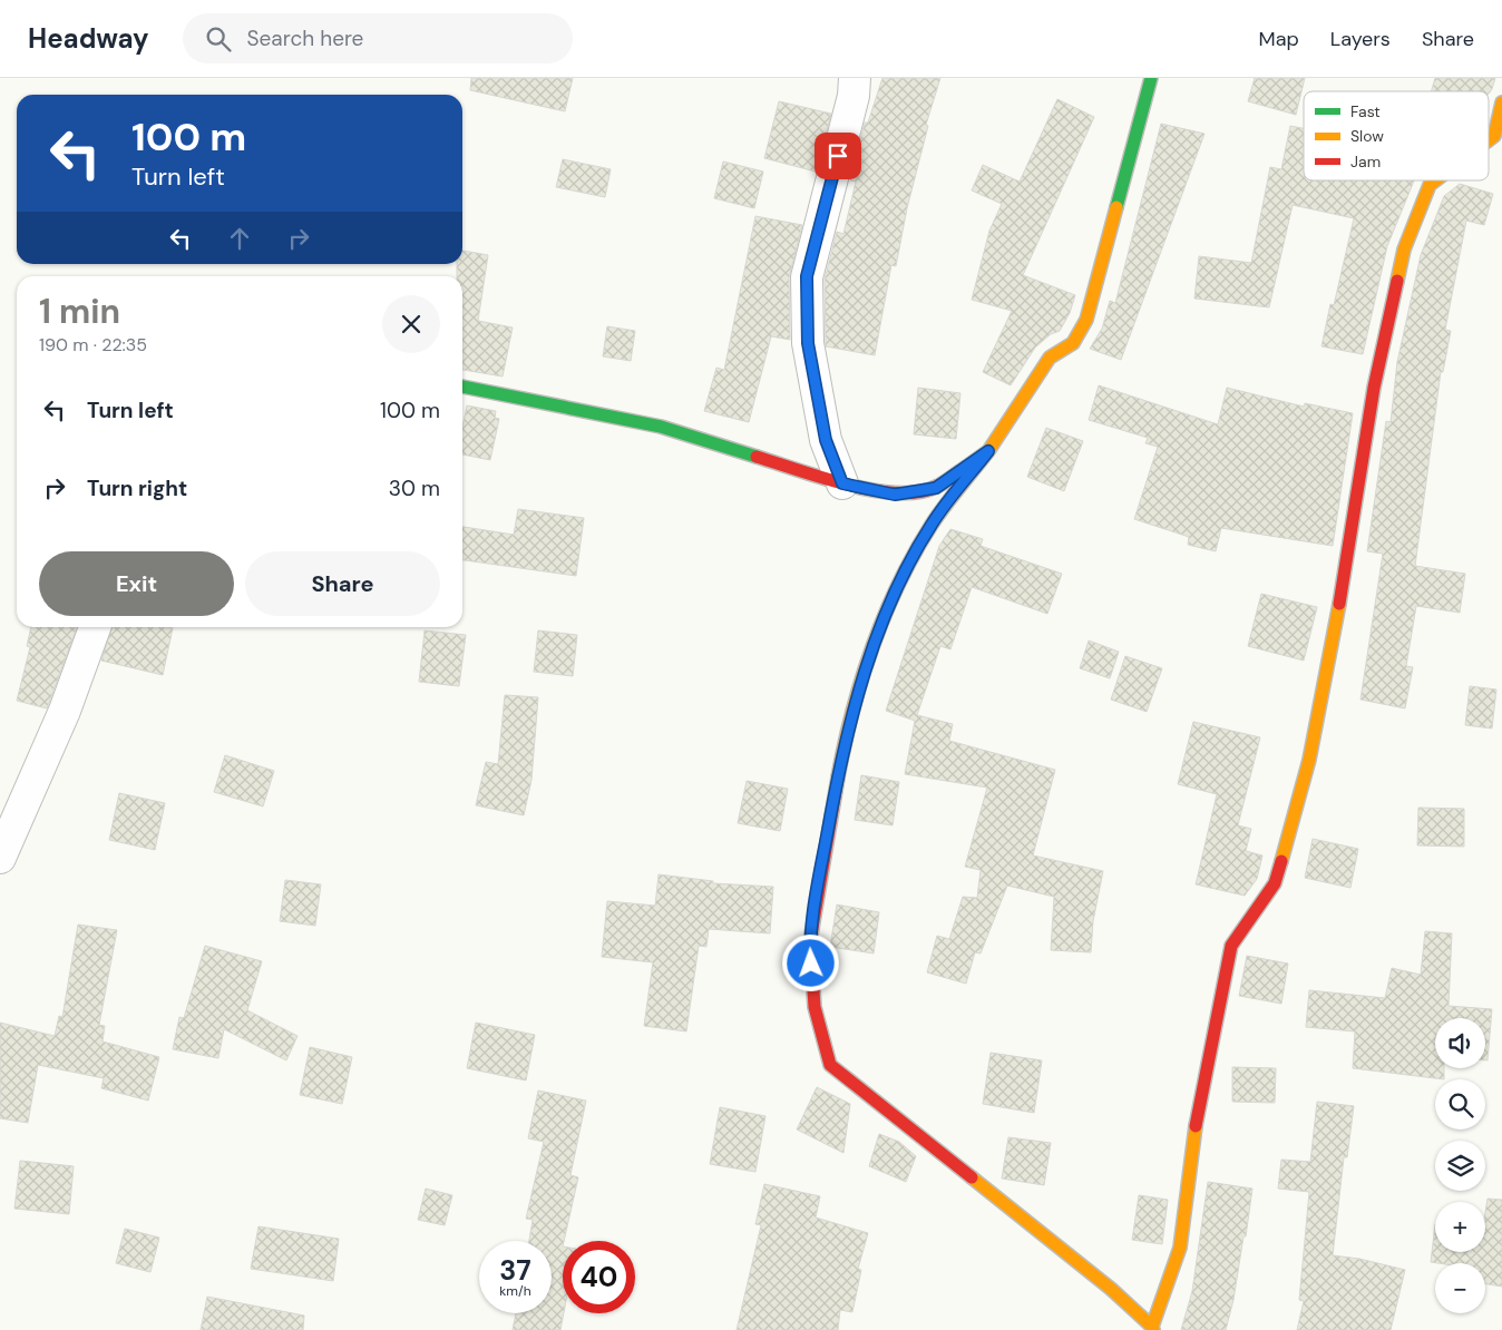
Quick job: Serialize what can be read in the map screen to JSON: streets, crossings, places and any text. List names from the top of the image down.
{
  "legend": ["Fast", "Slow", "Jam"],
  "page": {
    "header": "Headway",
    "search": "Search here",
    "nav": ["Map", "Layers", "Share"],
    "turn": ["100 m", "Turn left"],
    "heading": ["1 min", "190 m · 22:35"],
    "list": [
      {
        "name": "Turn left",
        "value": "100 m"
      },
      {
        "name": "Turn right",
        "value": "30 m"
      }
    ],
    "buttons": ["Exit", "Share"],
    "map_buttons": ["+", "−"],
    "speed": "37 km/h",
    "limit": "40"
  }
}
